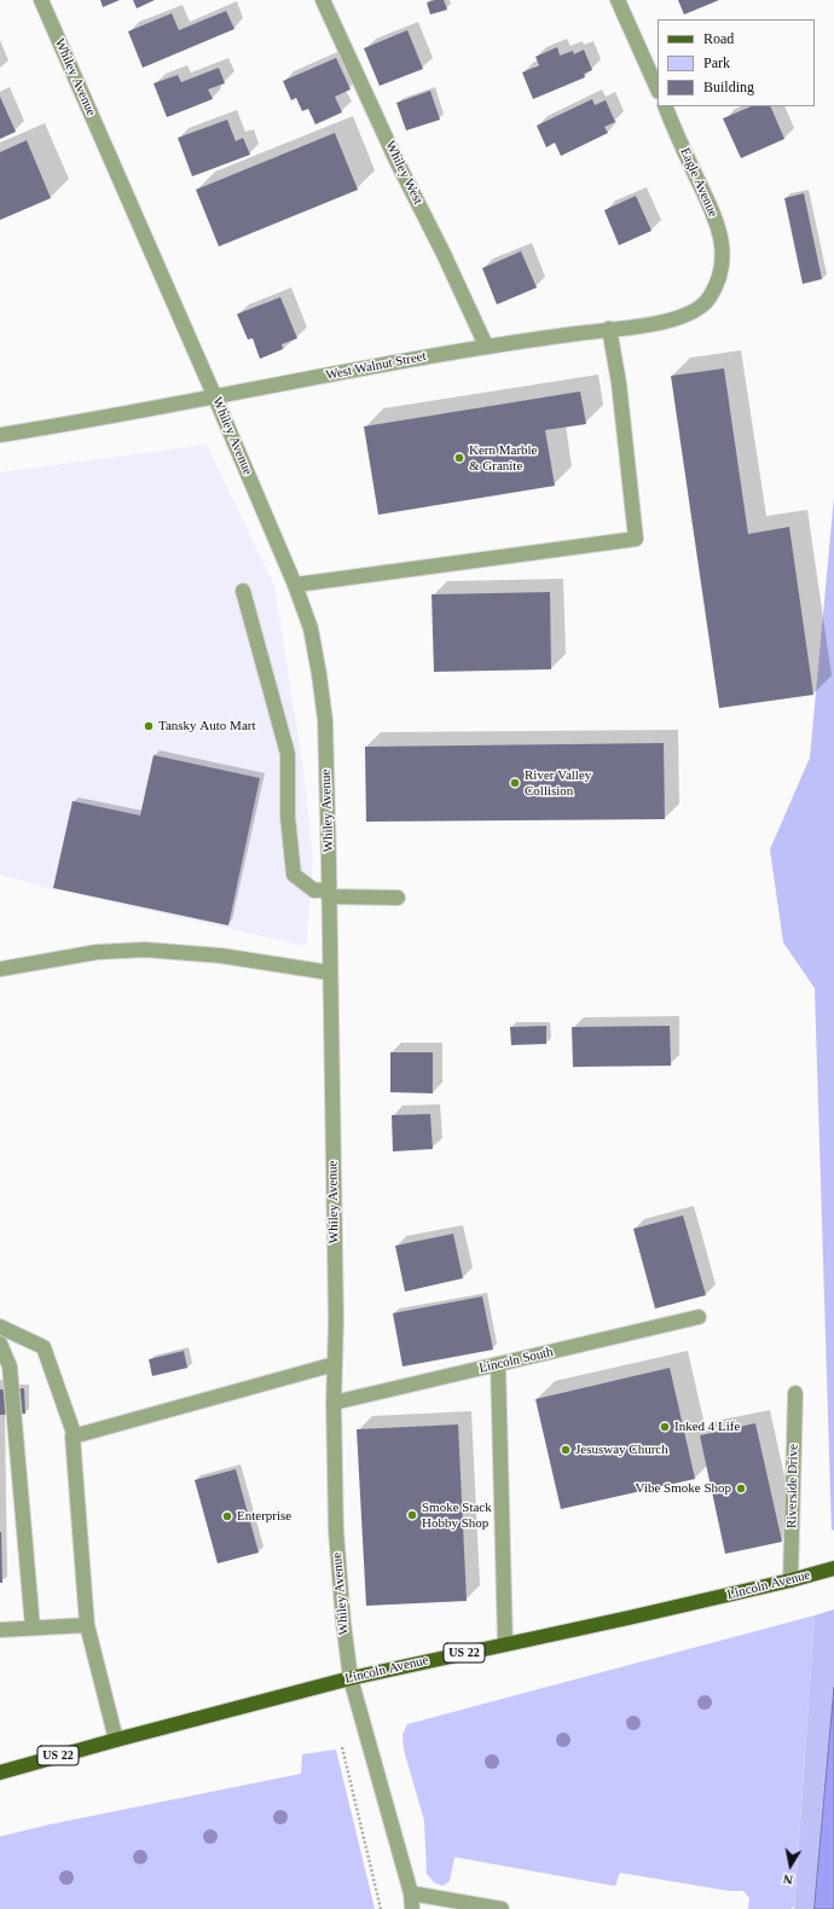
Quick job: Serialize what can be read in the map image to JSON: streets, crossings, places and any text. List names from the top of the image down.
{
  "streets": {
    "main road": ["Lincoln Avenue", "US 22"],
    "street": [
      "Whiley Avenue",
      "Whiley West",
      "Eagle Avenue",
      "West Walnut Street",
      "Lincoln South",
      "Riverside Drive"
    ]
  },
  "crossings": [
    ["Whiley Avenue", "West Walnut Street"],
    ["Whiley Avenue", "Lincoln South"],
    ["Whiley Avenue", "Lincoln Avenue"],
    ["Whiley West", "West Walnut Street"],
    ["Eagle Avenue", "West Walnut Street"],
    ["Riverside Drive", "Lincoln Avenue"]
  ],
  "places": [
    "Kern Marble & Granite",
    "Tansky Auto Mart",
    "River Valley Collision",
    "Inked 4 Life",
    "Jesusway Church",
    "Vibe Smoke Shop",
    "Smoke Stack Hobby Shop",
    "Enterprise"
  ],
  "legend": ["Road", "Park", "Building"],
  "north": "bottom"
}
